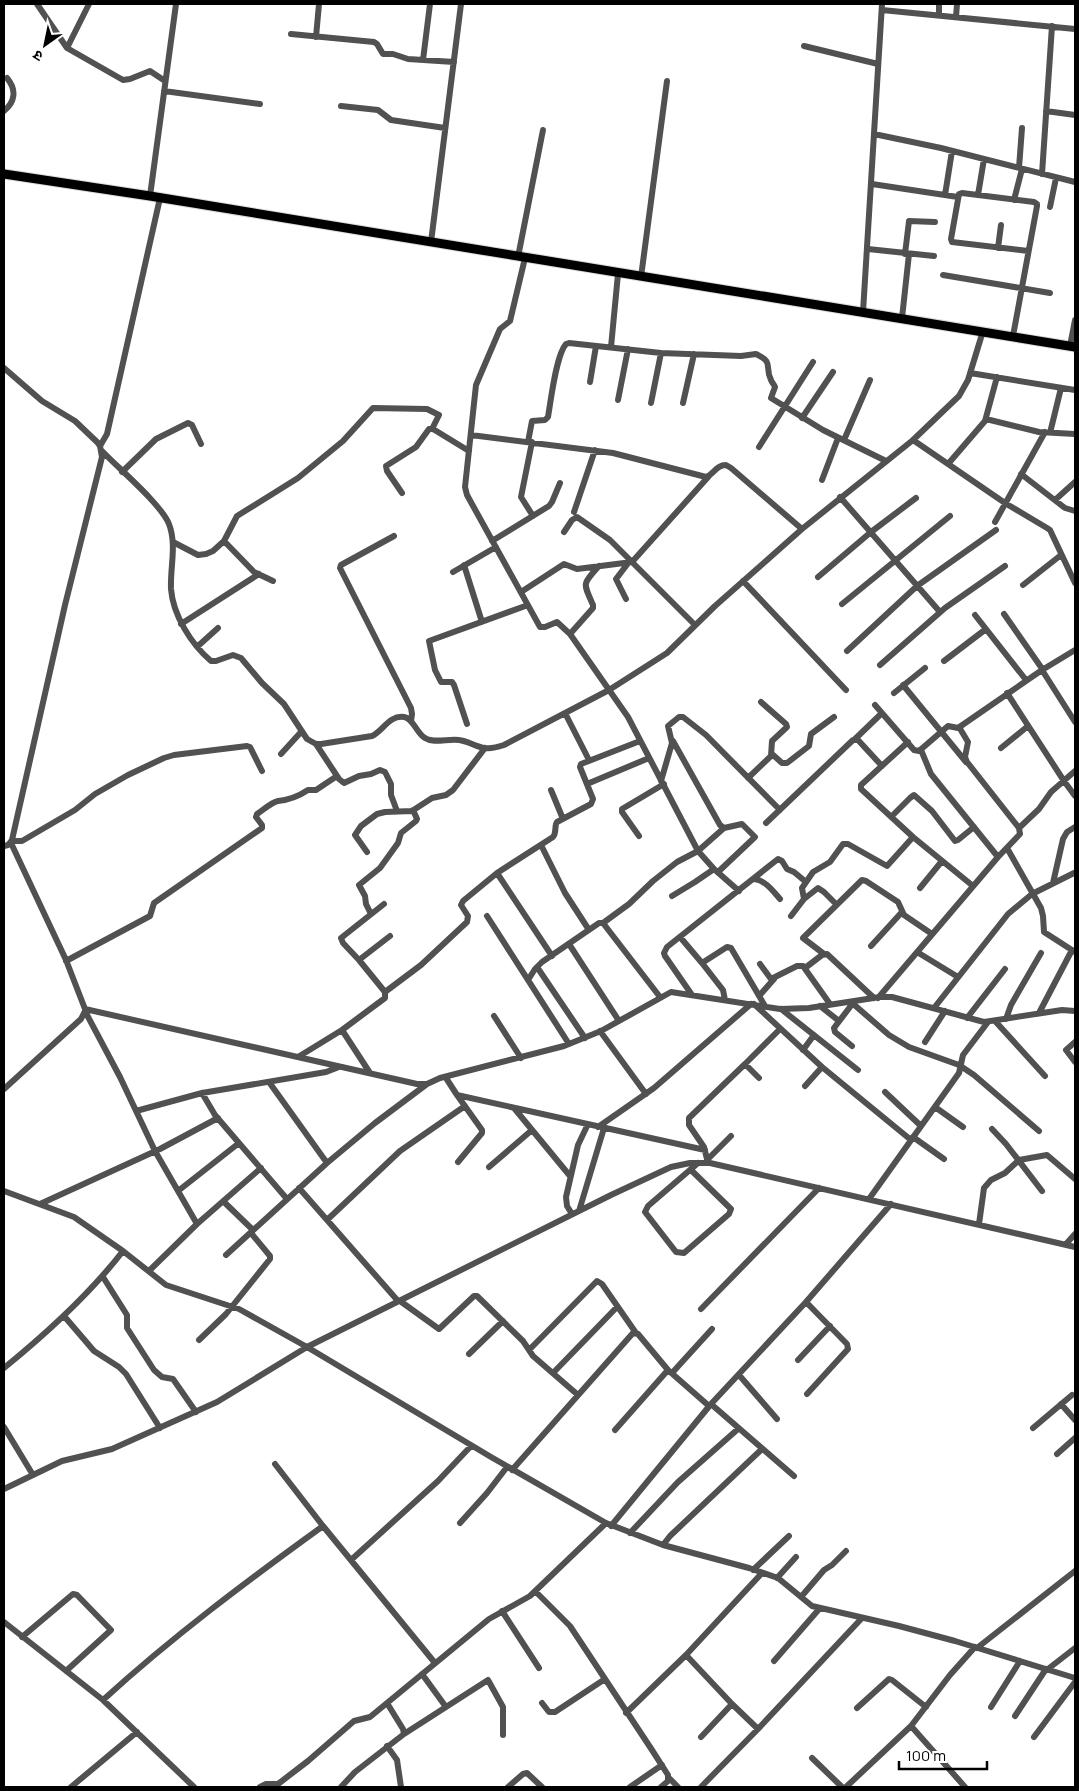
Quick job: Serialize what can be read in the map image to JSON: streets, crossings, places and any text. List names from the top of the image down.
{
  "scale_bar": "100 m",
  "north": "bottom left"
}
